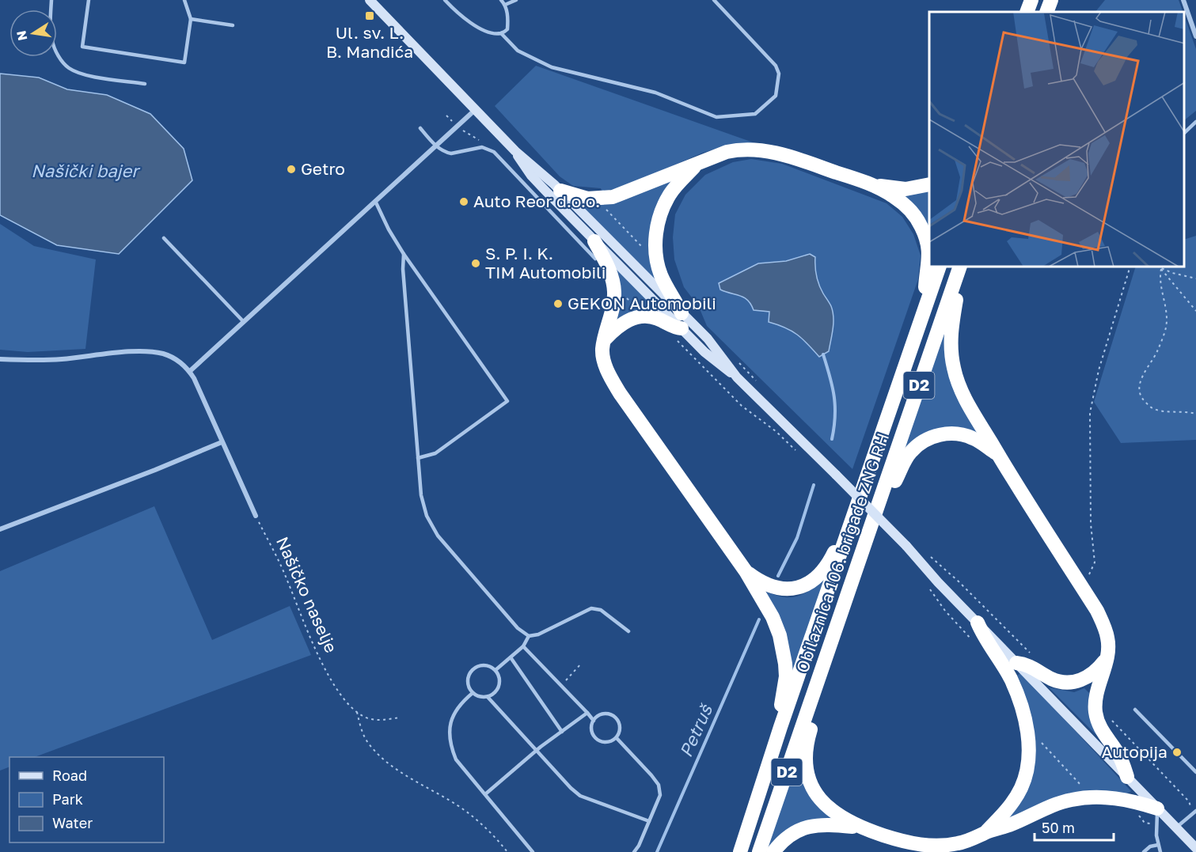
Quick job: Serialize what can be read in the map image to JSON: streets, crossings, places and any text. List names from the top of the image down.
{
  "streets": {
    "highway": ["D2", "Obilaznica 106. brigade ZNG RH"],
    "path": ["Našičko naselje"]
  },
  "water": ["Našički bajer", "Petruš"],
  "places": {
    "transit": ["Ul. sv. L. B. Mandića"],
    "other": [
      "Getro",
      "Auto Reor d.o.o.",
      "S. P. I. K. TIM Automobili",
      "GEKON Automobili",
      "Autopija"
    ]
  },
  "legend": ["Road", "Park", "Water"],
  "scale_bar": "50 m",
  "north": "left"
}
